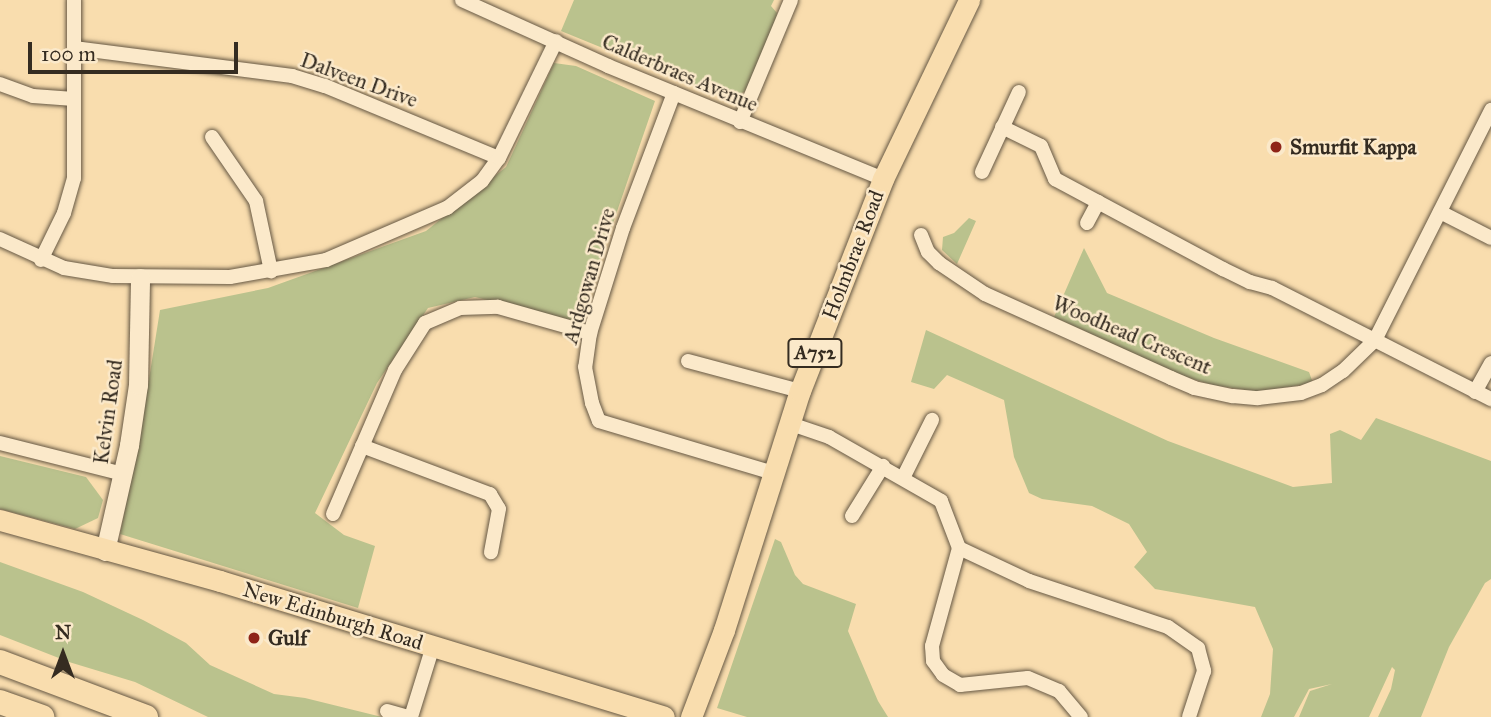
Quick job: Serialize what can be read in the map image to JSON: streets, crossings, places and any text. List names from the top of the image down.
{
  "streets": {
    "main road": ["Holmbrae Road", "A752", "New Edinburgh Road"],
    "street": [
      "Calderbraes Avenue",
      "Dalveen Drive",
      "Ardgowan Drive",
      "Woodhead Crescent",
      "Kelvin Road"
    ]
  },
  "crossings": [
    ["Calderbraes Avenue", "Holmbrae Road"],
    ["Calderbraes Avenue", "Ardgowan Drive"],
    ["Holmbrae Road", "Ardgowan Drive"],
    ["Kelvin Road", "New Edinburgh Road"]
  ],
  "places": ["Smurfit Kappa", "Gulf"],
  "scale_bar": "100 m",
  "north": "top"
}
